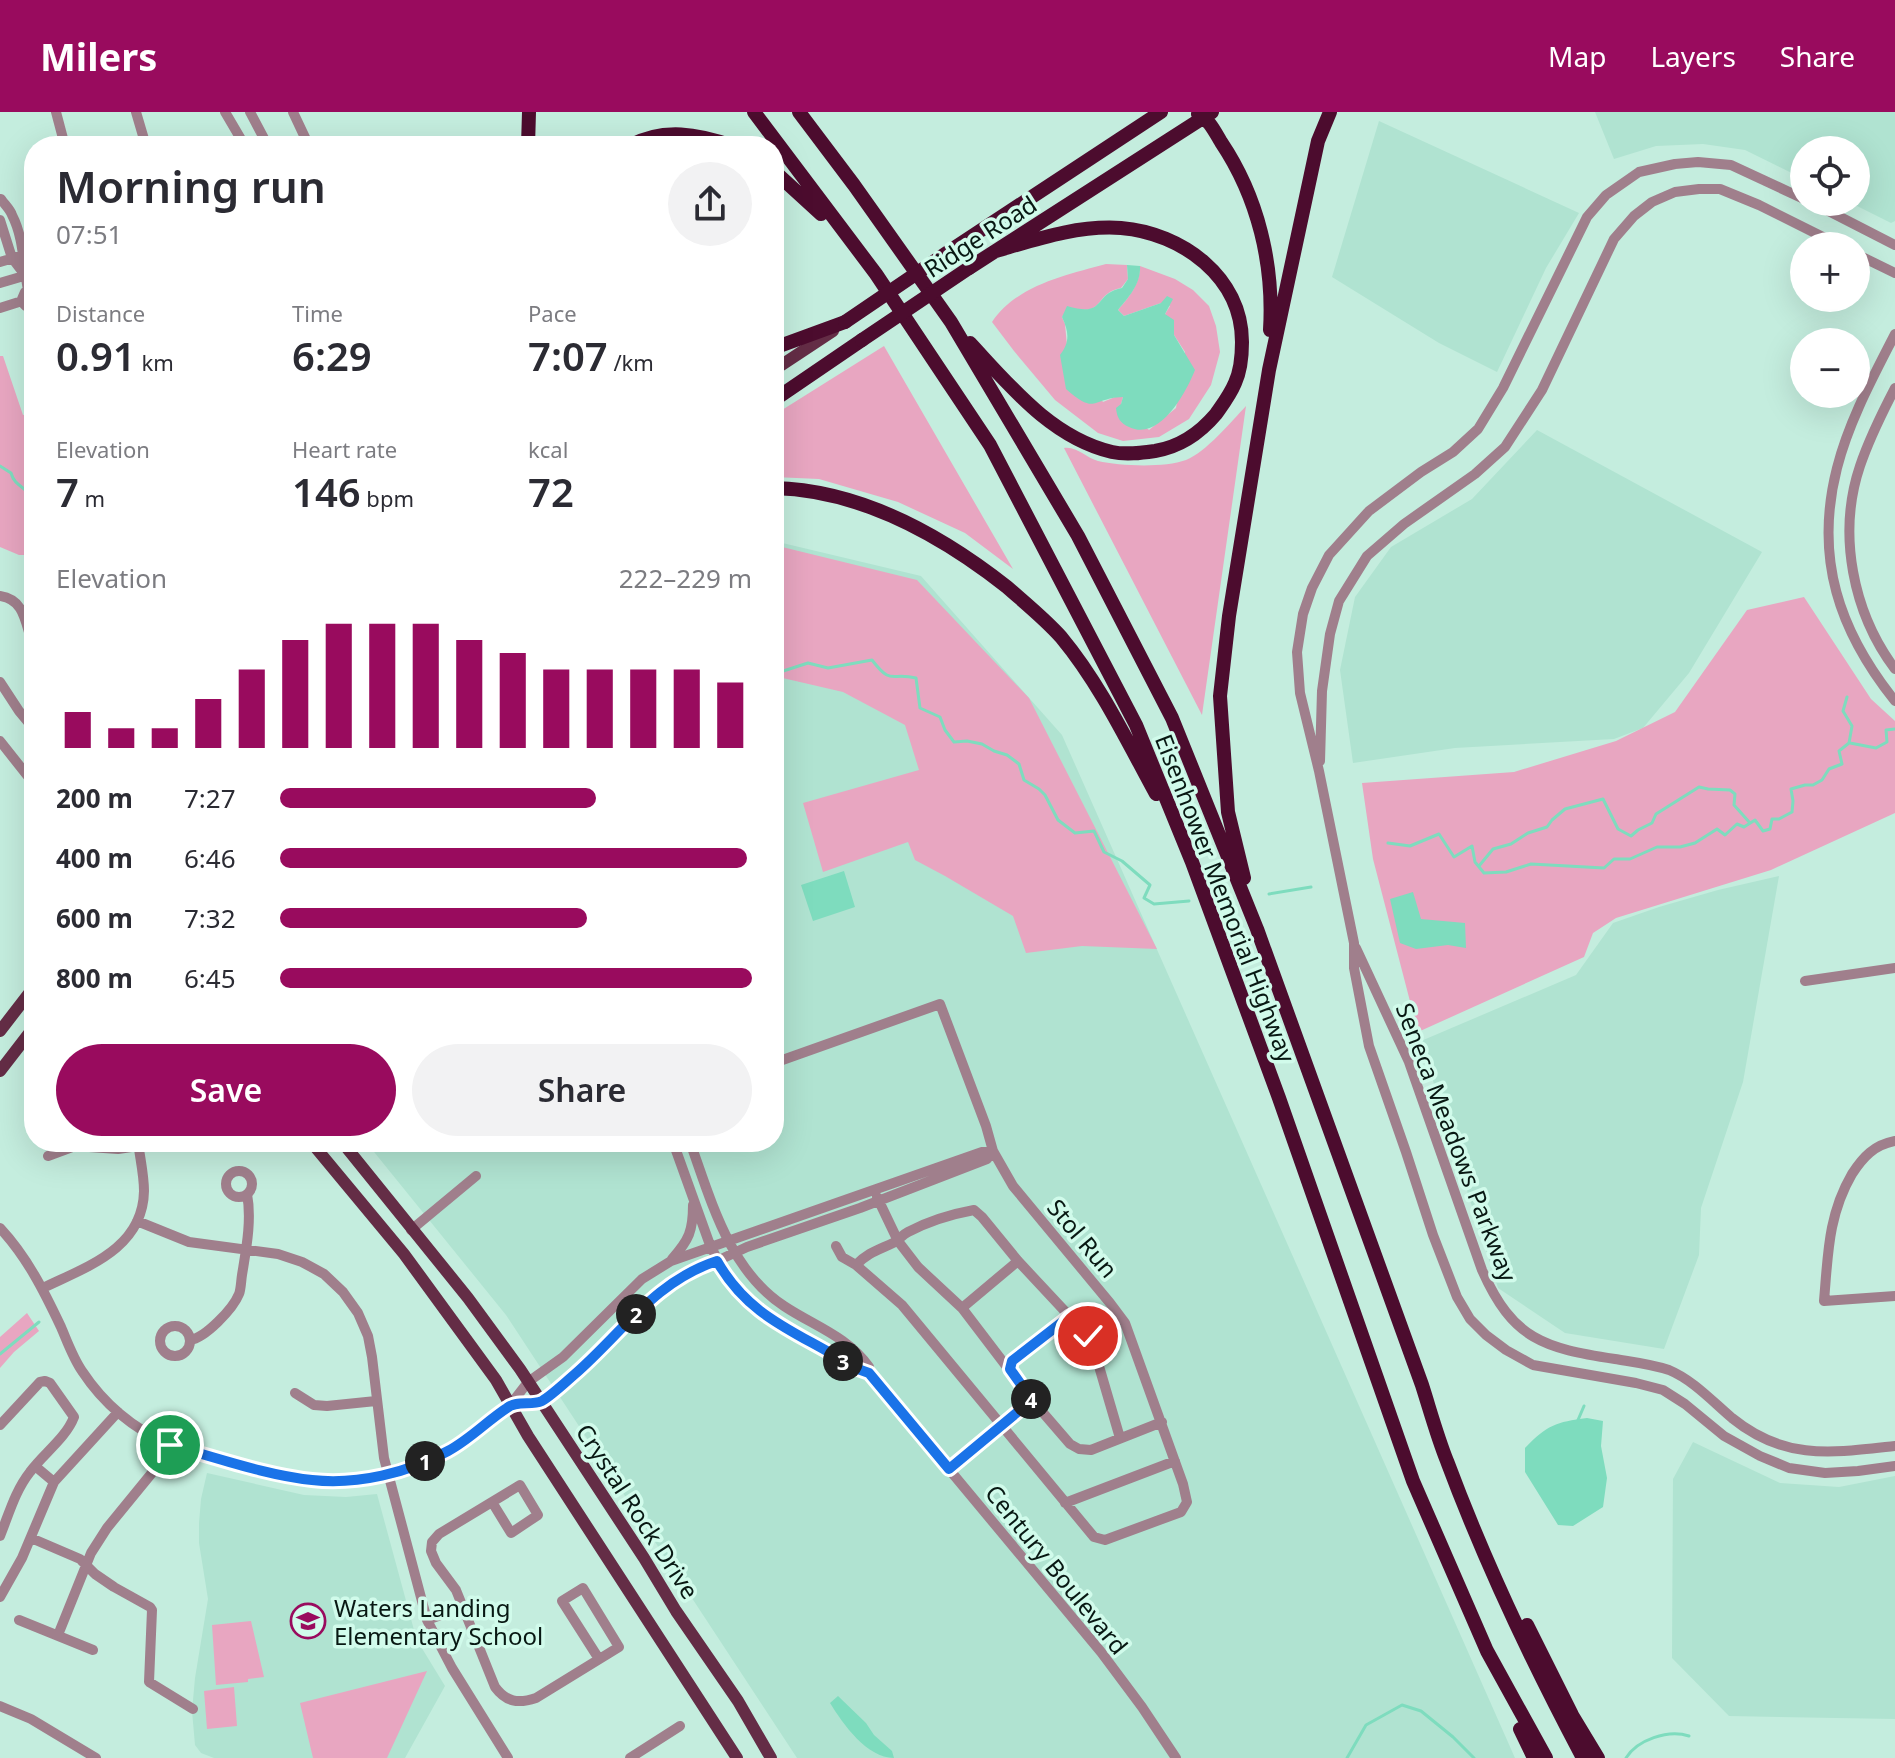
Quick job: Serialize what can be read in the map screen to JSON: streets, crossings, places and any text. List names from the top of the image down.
{
  "streets": {
    "highway": ["Ridge Road", "Eisenhower Memorial Highway"],
    "main road": ["Crystal Rock Drive"],
    "street": ["Seneca Meadows Parkway", "Stol Run", "Century Boulevard"]
  },
  "places": {
    "school or university": ["Waters Landing Elementary School"]
  },
  "page": {
    "header": "Milers",
    "nav": ["Map", "Layers", "Share"],
    "map_buttons": ["+", "−"],
    "heading": ["Morning run", "07:51"],
    "stats": [
      ["Distance", "0.91 km"],
      ["Time", "6:29"],
      ["Pace", "7:07 /km"],
      ["Elevation", "7 m"],
      ["Heart rate", "146 bpm"],
      ["kcal", "72"]
    ],
    "chart": ["Elevation", "222–229 m"],
    "list": [
      {
        "name": "200 m",
        "note": "7:27"
      },
      {
        "name": "400 m",
        "note": "6:46"
      },
      {
        "name": "600 m",
        "note": "7:32"
      },
      {
        "name": "800 m",
        "note": "6:45"
      }
    ],
    "buttons": ["Save", "Share"],
    "pins": [
      "2",
      "3",
      "4",
      "1"
    ]
  }
}
